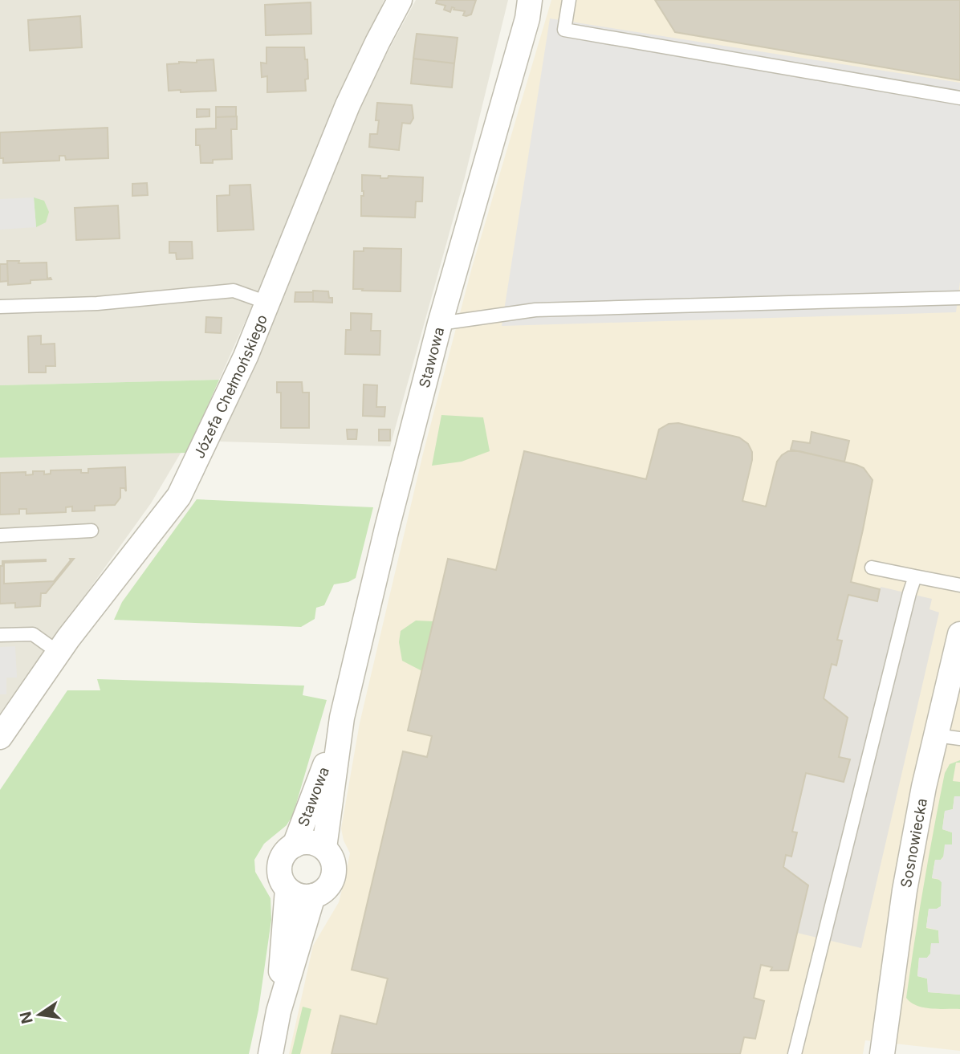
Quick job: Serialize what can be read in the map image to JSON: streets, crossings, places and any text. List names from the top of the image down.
{
  "streets": {
    "street": ["Stawowa", "Józefa Chełmońskiego", "Sosnowiecka"]
  },
  "north": "left"
}
